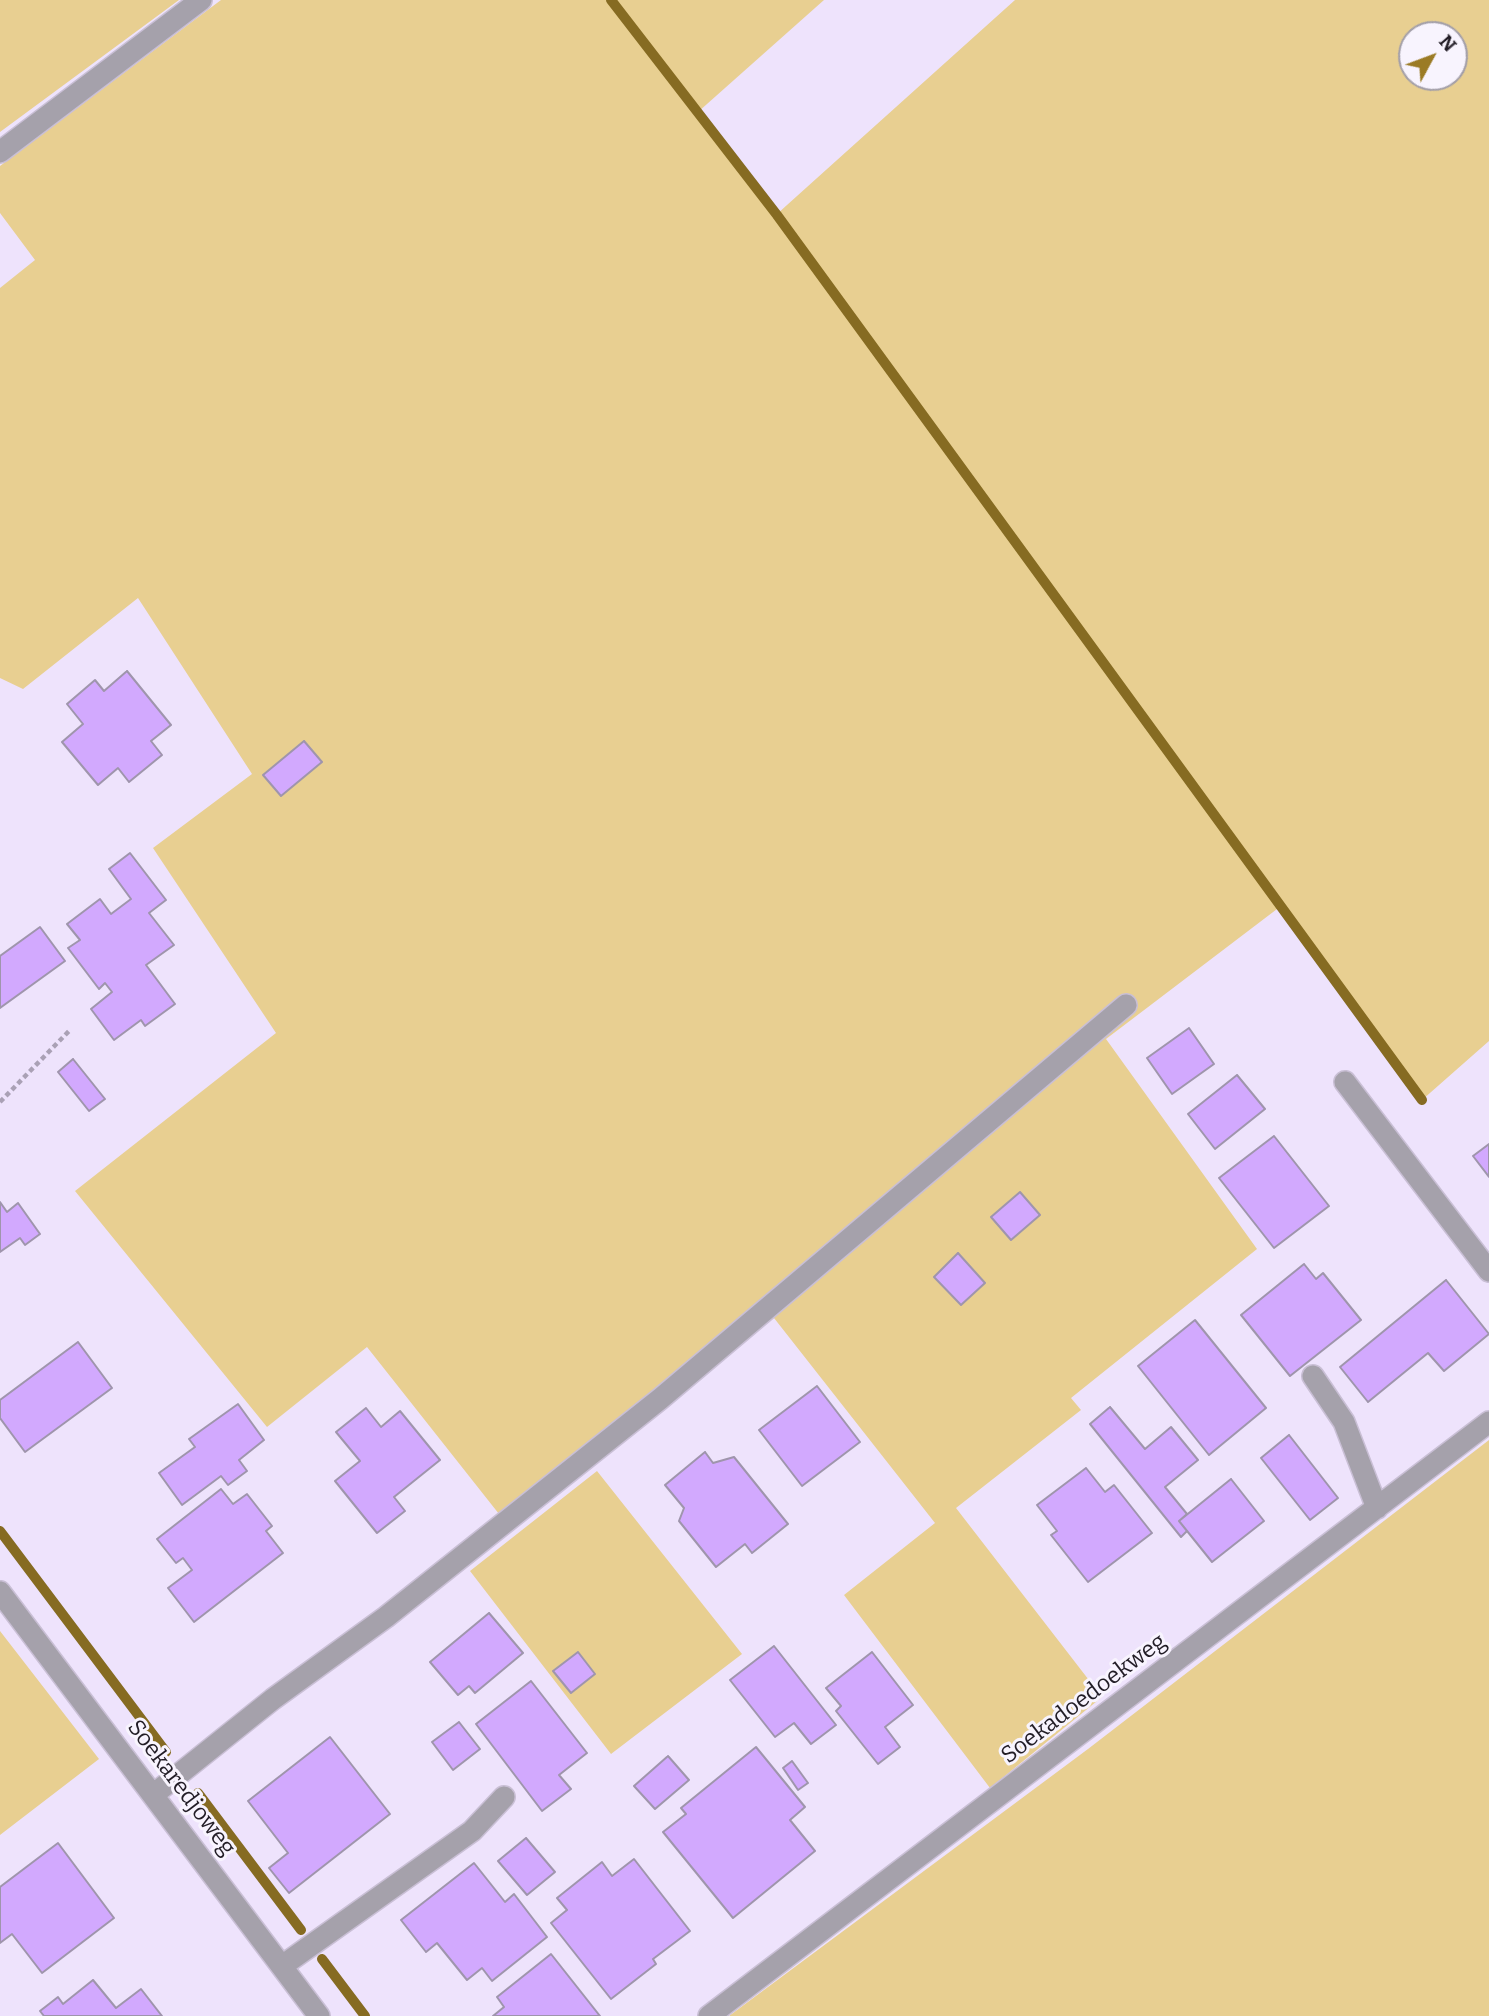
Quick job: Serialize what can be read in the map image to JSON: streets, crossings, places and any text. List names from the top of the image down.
{
  "streets": {
    "street": ["Soekadoedoekweg", "Soekaredjoweg"]
  },
  "north": "top right"
}
